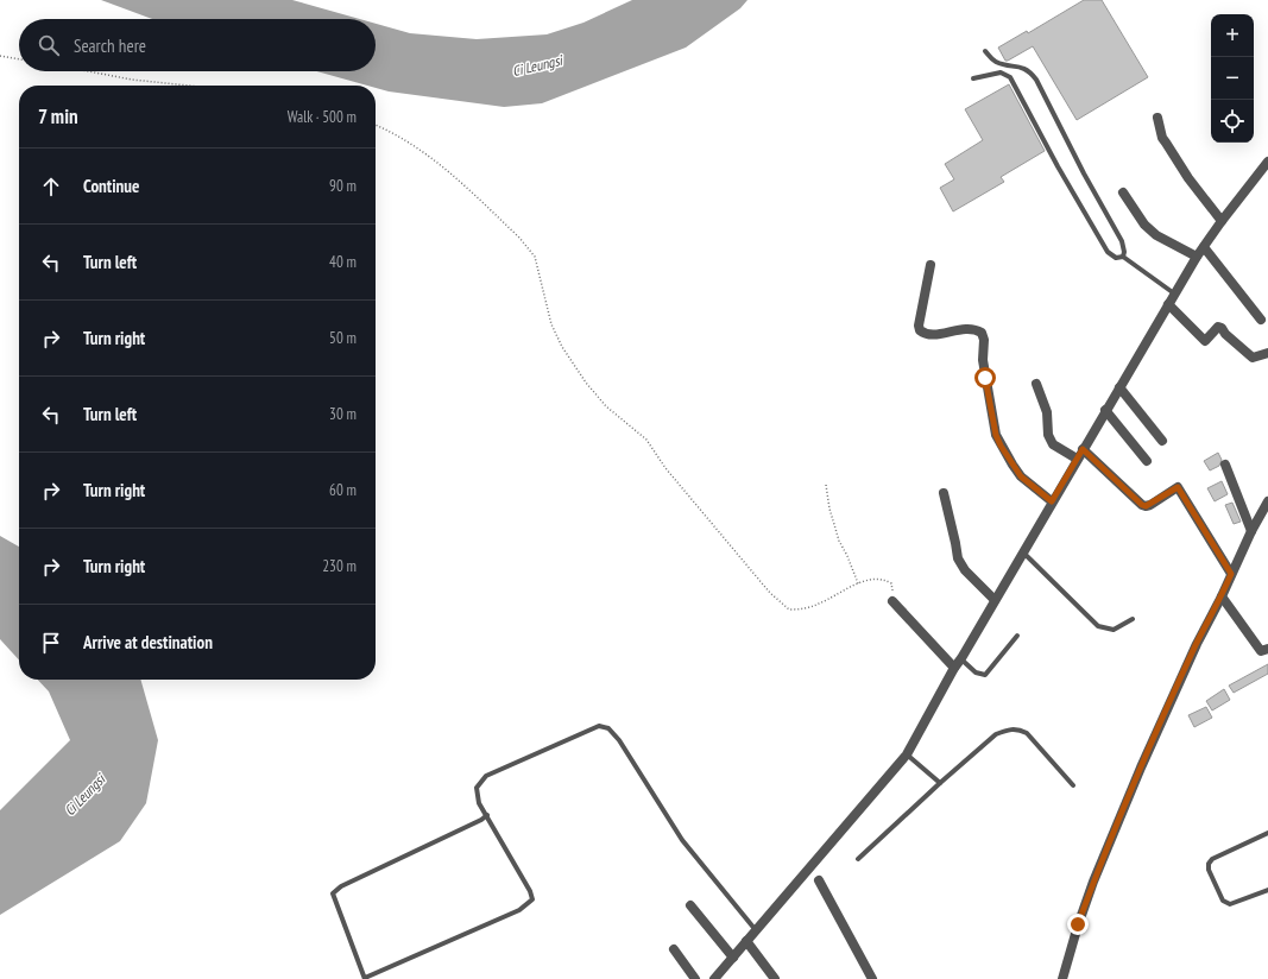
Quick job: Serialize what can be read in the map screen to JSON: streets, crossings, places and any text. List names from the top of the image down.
{
  "water": ["Ci Leungsi"],
  "page": {
    "map_buttons": ["+", "−"],
    "search": "Search here",
    "heading": ["7 min", "Walk · 500 m"],
    "list": [
      ["Continue", "90 m"],
      ["Turn left", "40 m"],
      ["Turn right", "50 m"],
      ["Turn left", "30 m"],
      ["Turn right", "60 m"],
      ["Turn right", "230 m"],
      "Arrive at destination"
    ]
  }
}
